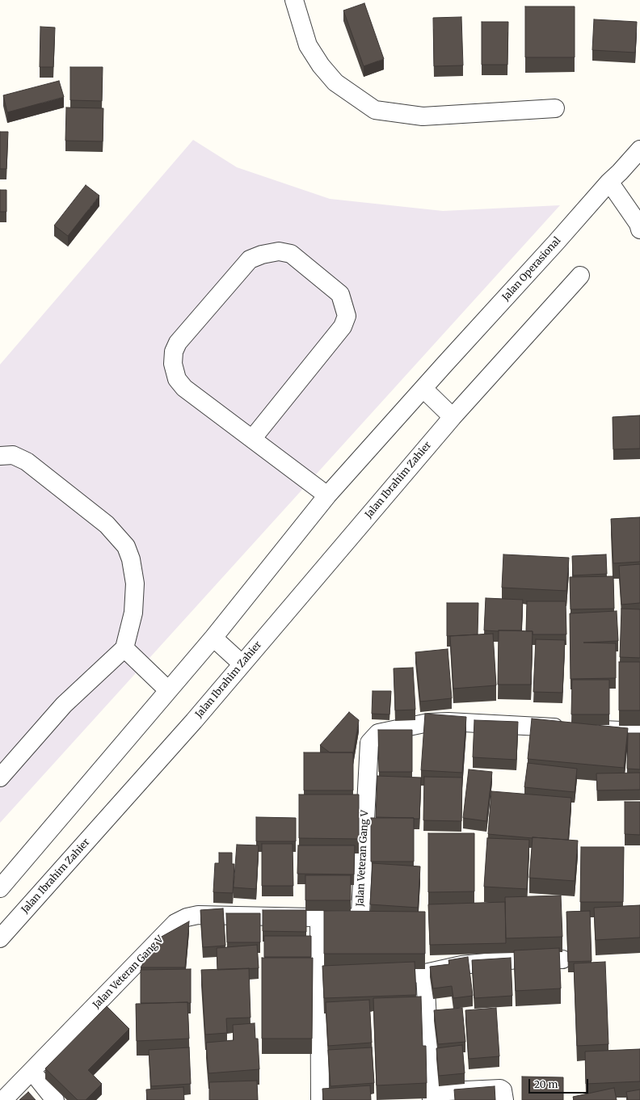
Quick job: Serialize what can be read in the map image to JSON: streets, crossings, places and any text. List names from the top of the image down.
{
  "streets": {
    "street": ["Jalan Operasional", "Jalan Ibrahim Zahier", "Jalan Veteran Gang V"]
  },
  "scale_bar": "20 m"
}
